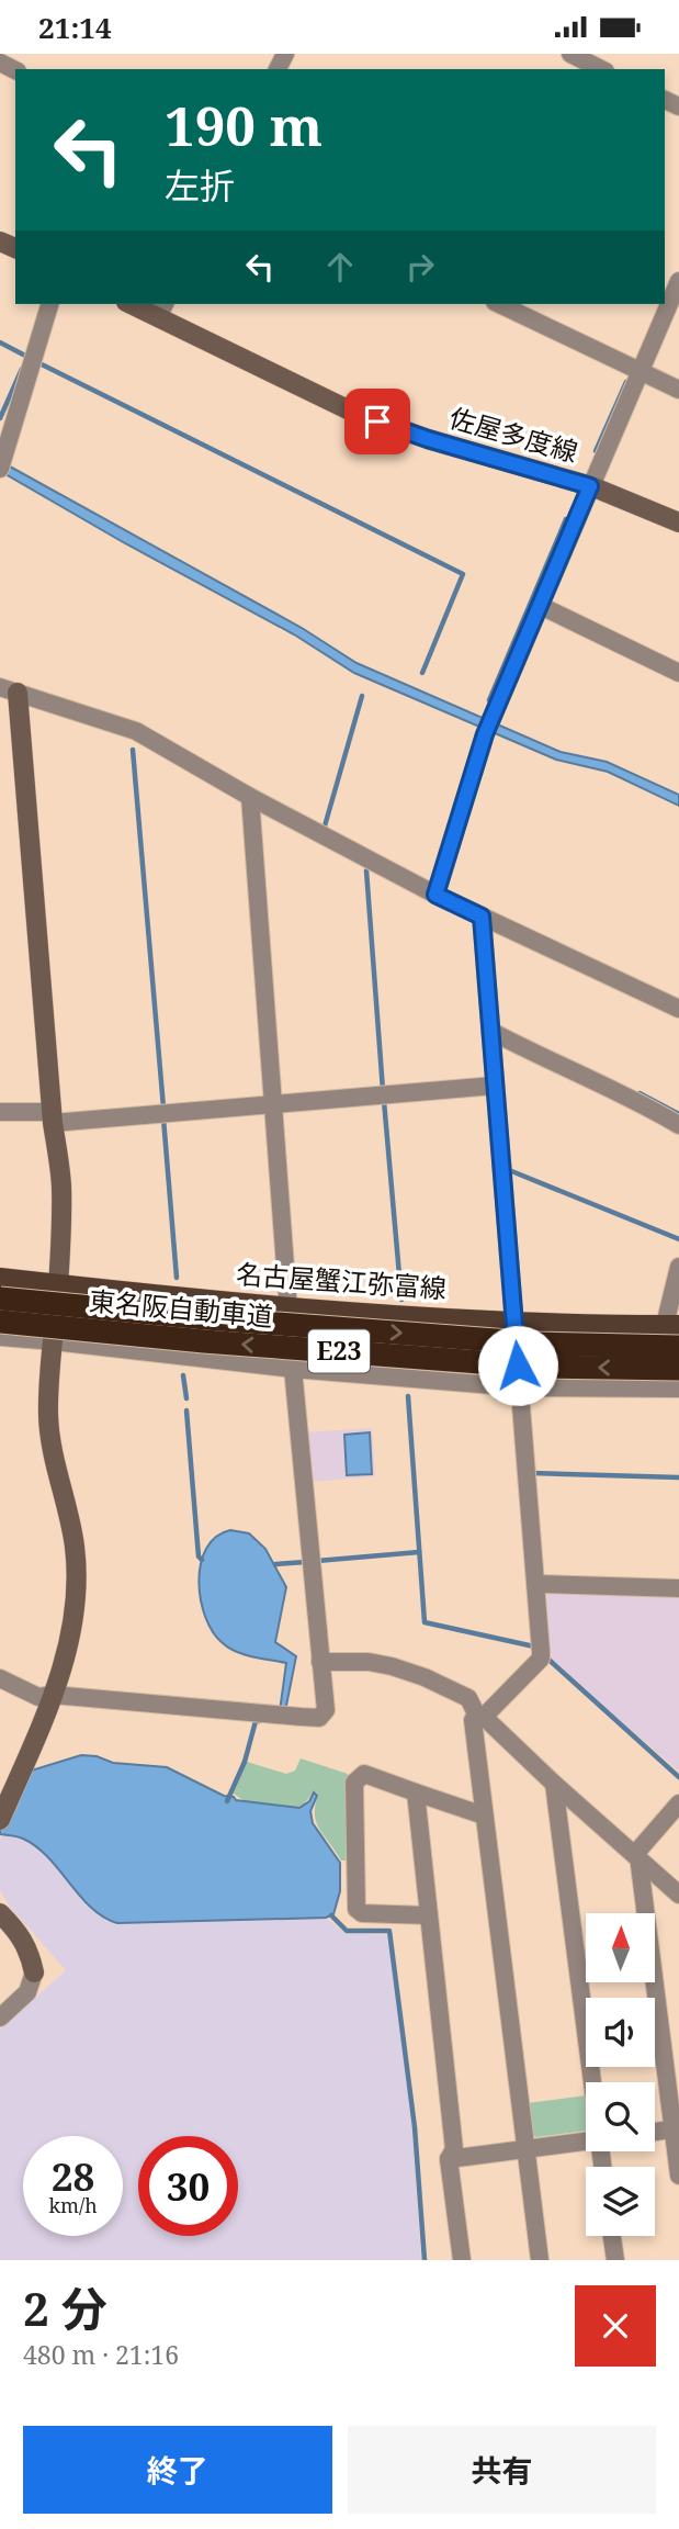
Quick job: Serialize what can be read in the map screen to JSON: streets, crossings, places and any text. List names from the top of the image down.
{
  "streets": {
    "highway": ["東名阪自動車道", "E23"],
    "main road": ["名古屋蟹江弥富線"],
    "street": ["佐屋多度線"]
  },
  "north": "top",
  "page": {
    "status": "21:14",
    "turn": ["190 m", "左折"],
    "speed": "28 km/h",
    "limit": "30",
    "heading": ["2 分", "480 m · 21:16"],
    "buttons": ["終了", "共有"]
  }
}
